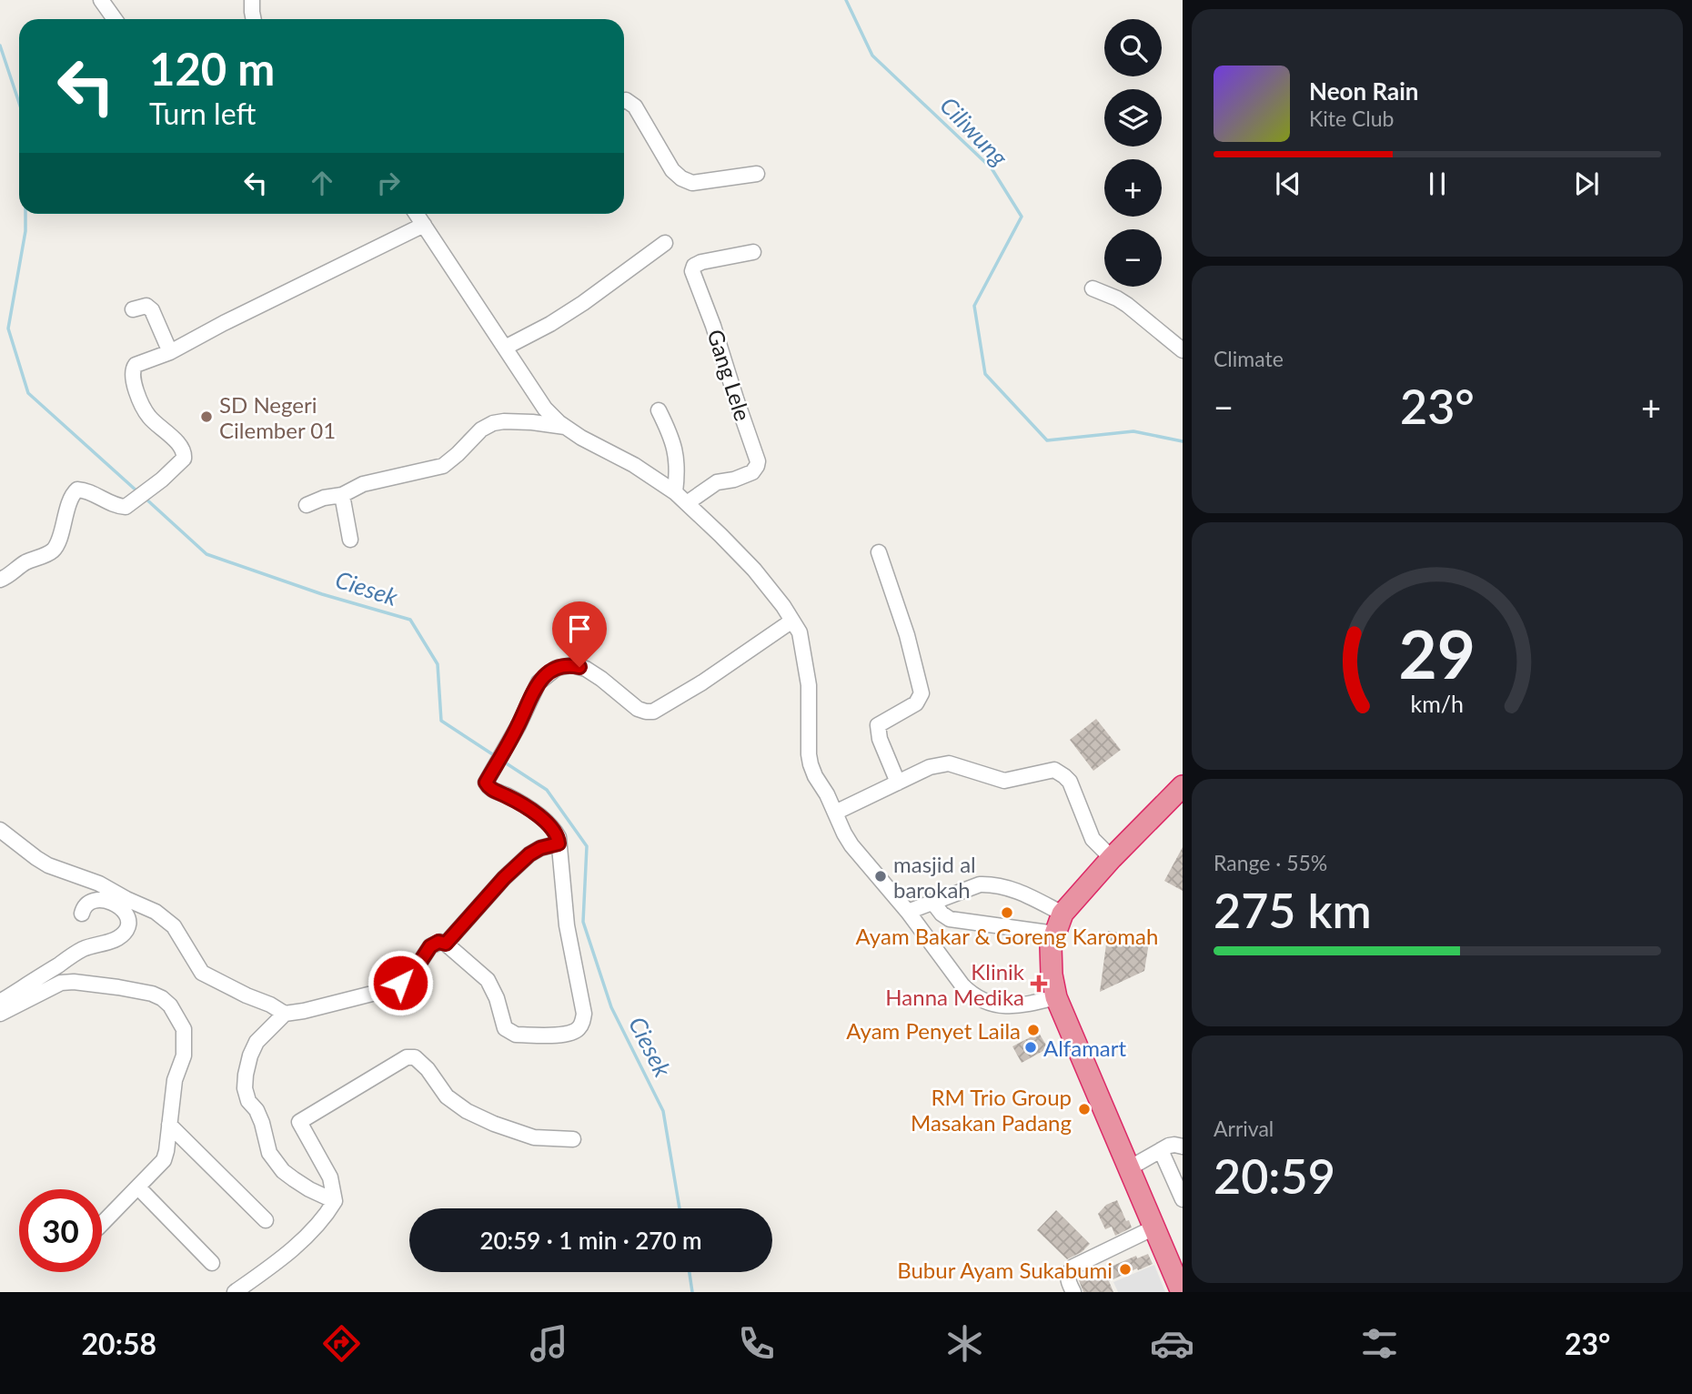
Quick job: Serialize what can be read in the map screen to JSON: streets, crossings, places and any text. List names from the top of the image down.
{
  "streets": {
    "street": ["Gang Lele"]
  },
  "water": ["Ciliwung", "Ciesek"],
  "places": {
    "other": [
      "SD Negeri Cilember 01",
      "masjid al barokah",
      "Ayam Bakar & Goreng Karomah",
      "Ayam Penyet Laila",
      "Alfamart",
      "RM Trio Group Masakan Padang",
      "Bubur Ayam Sukabumi"
    ],
    "health": ["Klinik Hanna Medika"]
  },
  "page": {
    "map_buttons": ["+", "−"],
    "turn": ["120 m", "Turn left"],
    "song": ["Neon Rain", "Kite Club"],
    "tile": [
      "Climate",
      ["Range · 55%", "275 km"],
      ["Arrival", "20:59"]
    ],
    "heat": ["−", "23°", "+"],
    "limit": "30",
    "trip": "20:59 · 1 min · 270 m",
    "tabs": ["20:58", "23°"],
    "gauge": ["29", "km/h"]
  }
}
